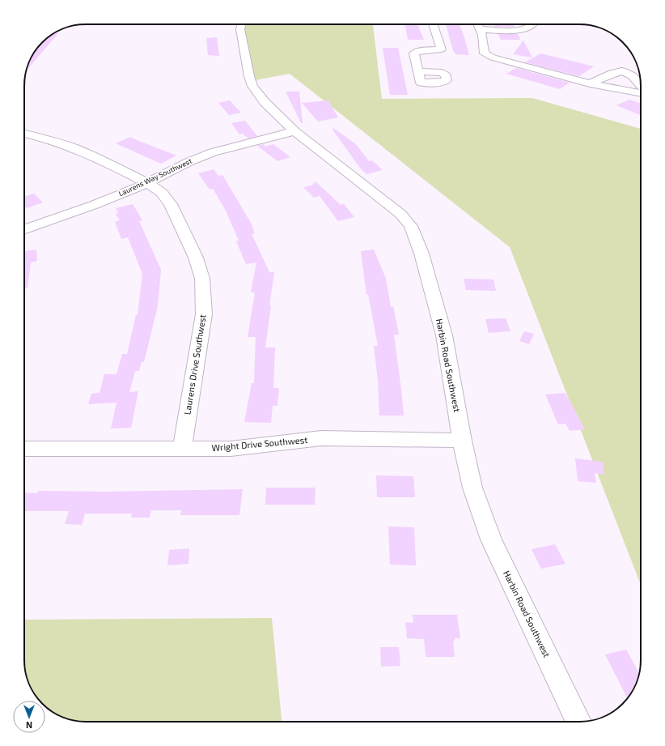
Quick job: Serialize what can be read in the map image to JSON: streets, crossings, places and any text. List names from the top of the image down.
{
  "streets": {
    "street": [
      "Laurens Way Southwest",
      "Laurens Drive Southwest",
      "Harbin Road Southwest",
      "Wright Drive Southwest"
    ]
  },
  "crossings": [
    ["Laurens Way Southwest", "Laurens Drive Southwest"],
    ["Laurens Way Southwest", "Harbin Road Southwest"],
    ["Laurens Drive Southwest", "Wright Drive Southwest"],
    ["Harbin Road Southwest", "Wright Drive Southwest"]
  ],
  "north": "bottom"
}
